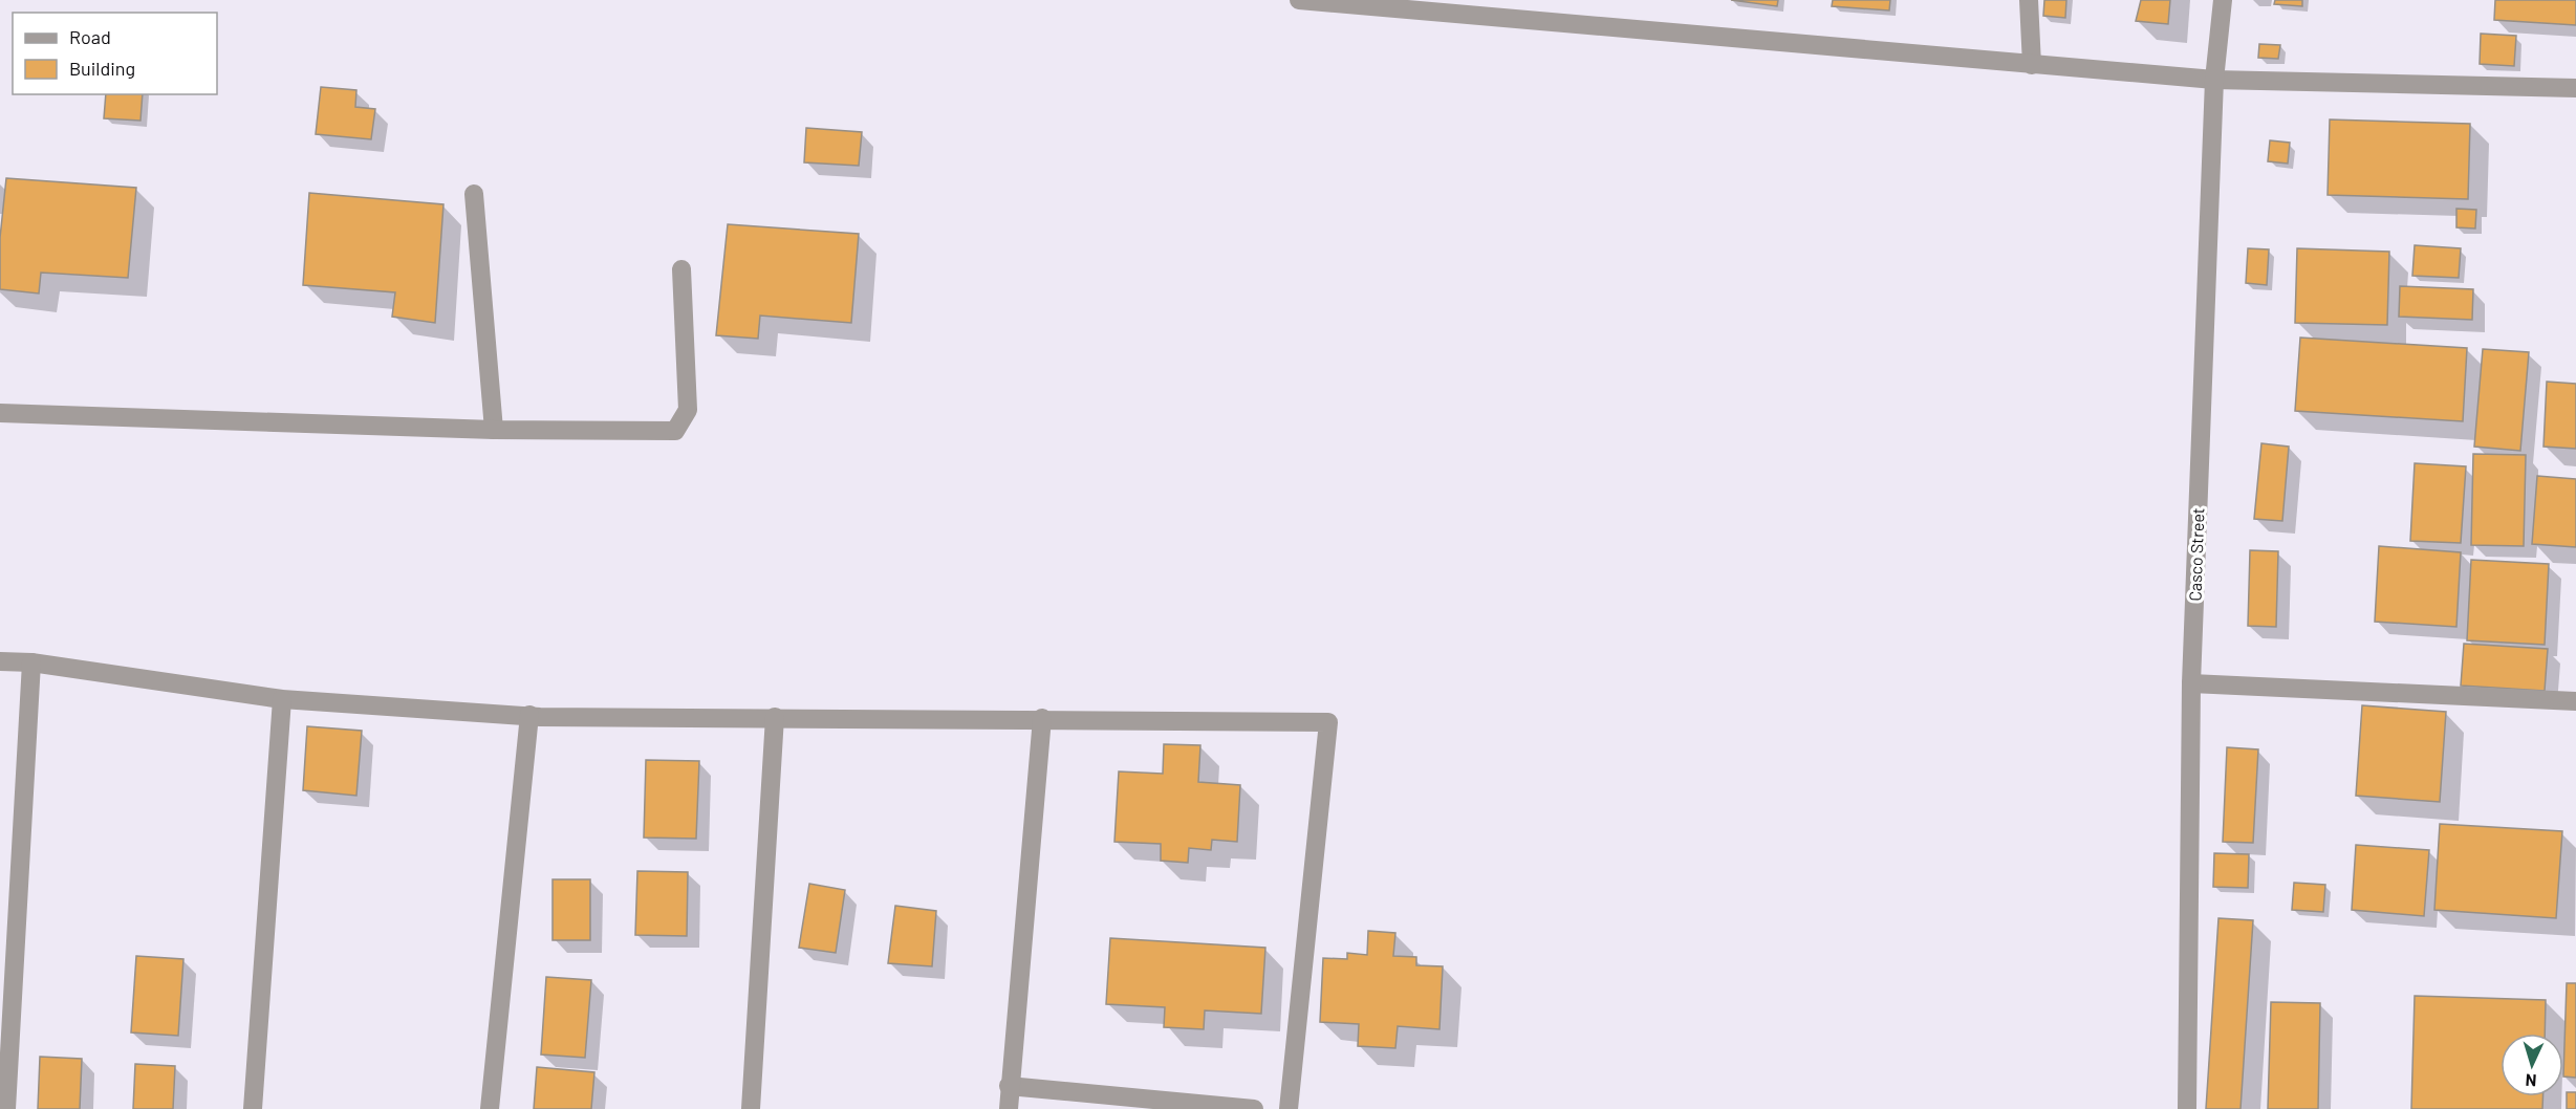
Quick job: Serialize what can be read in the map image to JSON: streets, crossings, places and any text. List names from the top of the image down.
{
  "streets": {
    "street": ["Casco Street"]
  },
  "legend": ["Road", "Building"],
  "north": "bottom"
}
